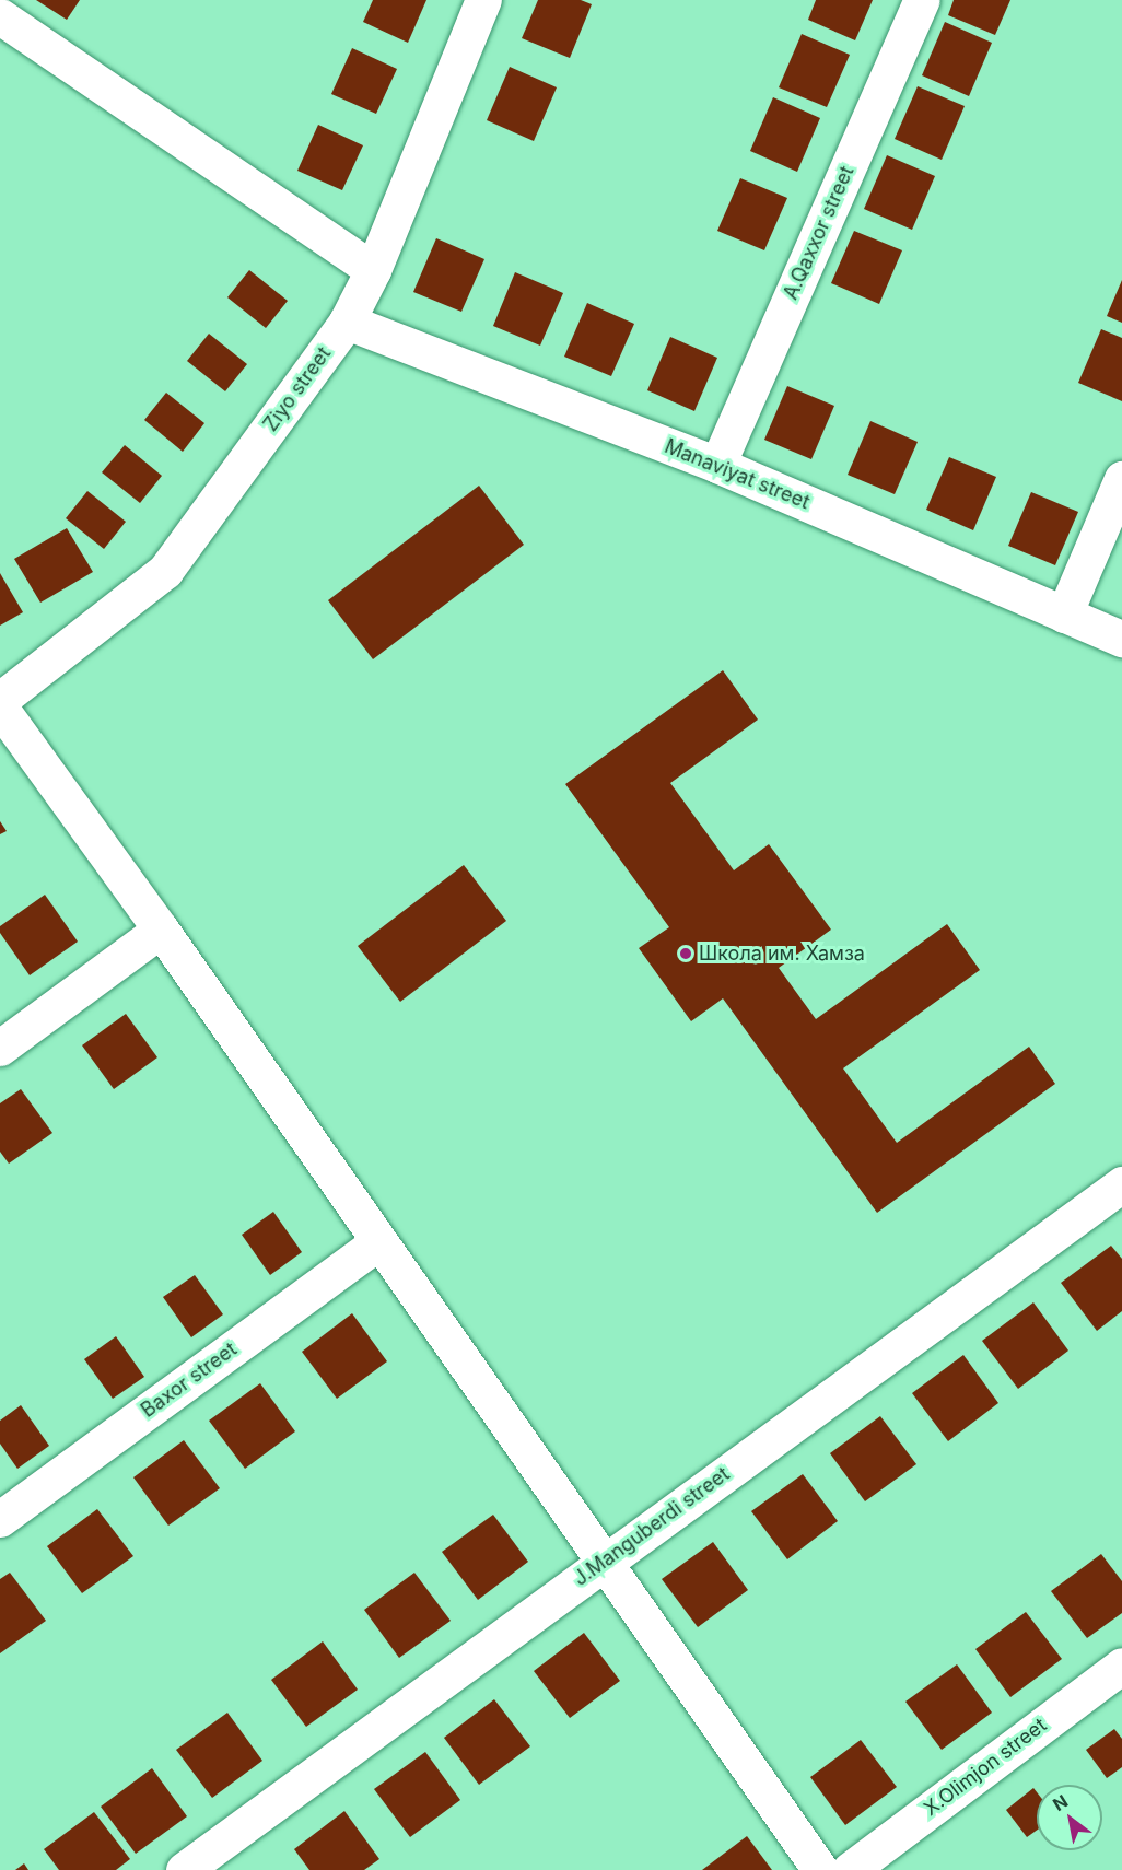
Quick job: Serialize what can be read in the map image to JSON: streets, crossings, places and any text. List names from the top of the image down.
{
  "streets": {
    "street": [
      "A.Qaxxor street",
      "Ziyo street",
      "Manaviyat street",
      "Baxor street",
      "J.Manguberdi street",
      "X.Olimjon street"
    ]
  },
  "crossings": [
    ["A.Qaxxor street", "Manaviyat street"],
    ["Ziyo street", "Manaviyat street"]
  ],
  "places": ["Школа им. Хамза"],
  "north": "top left"
}
